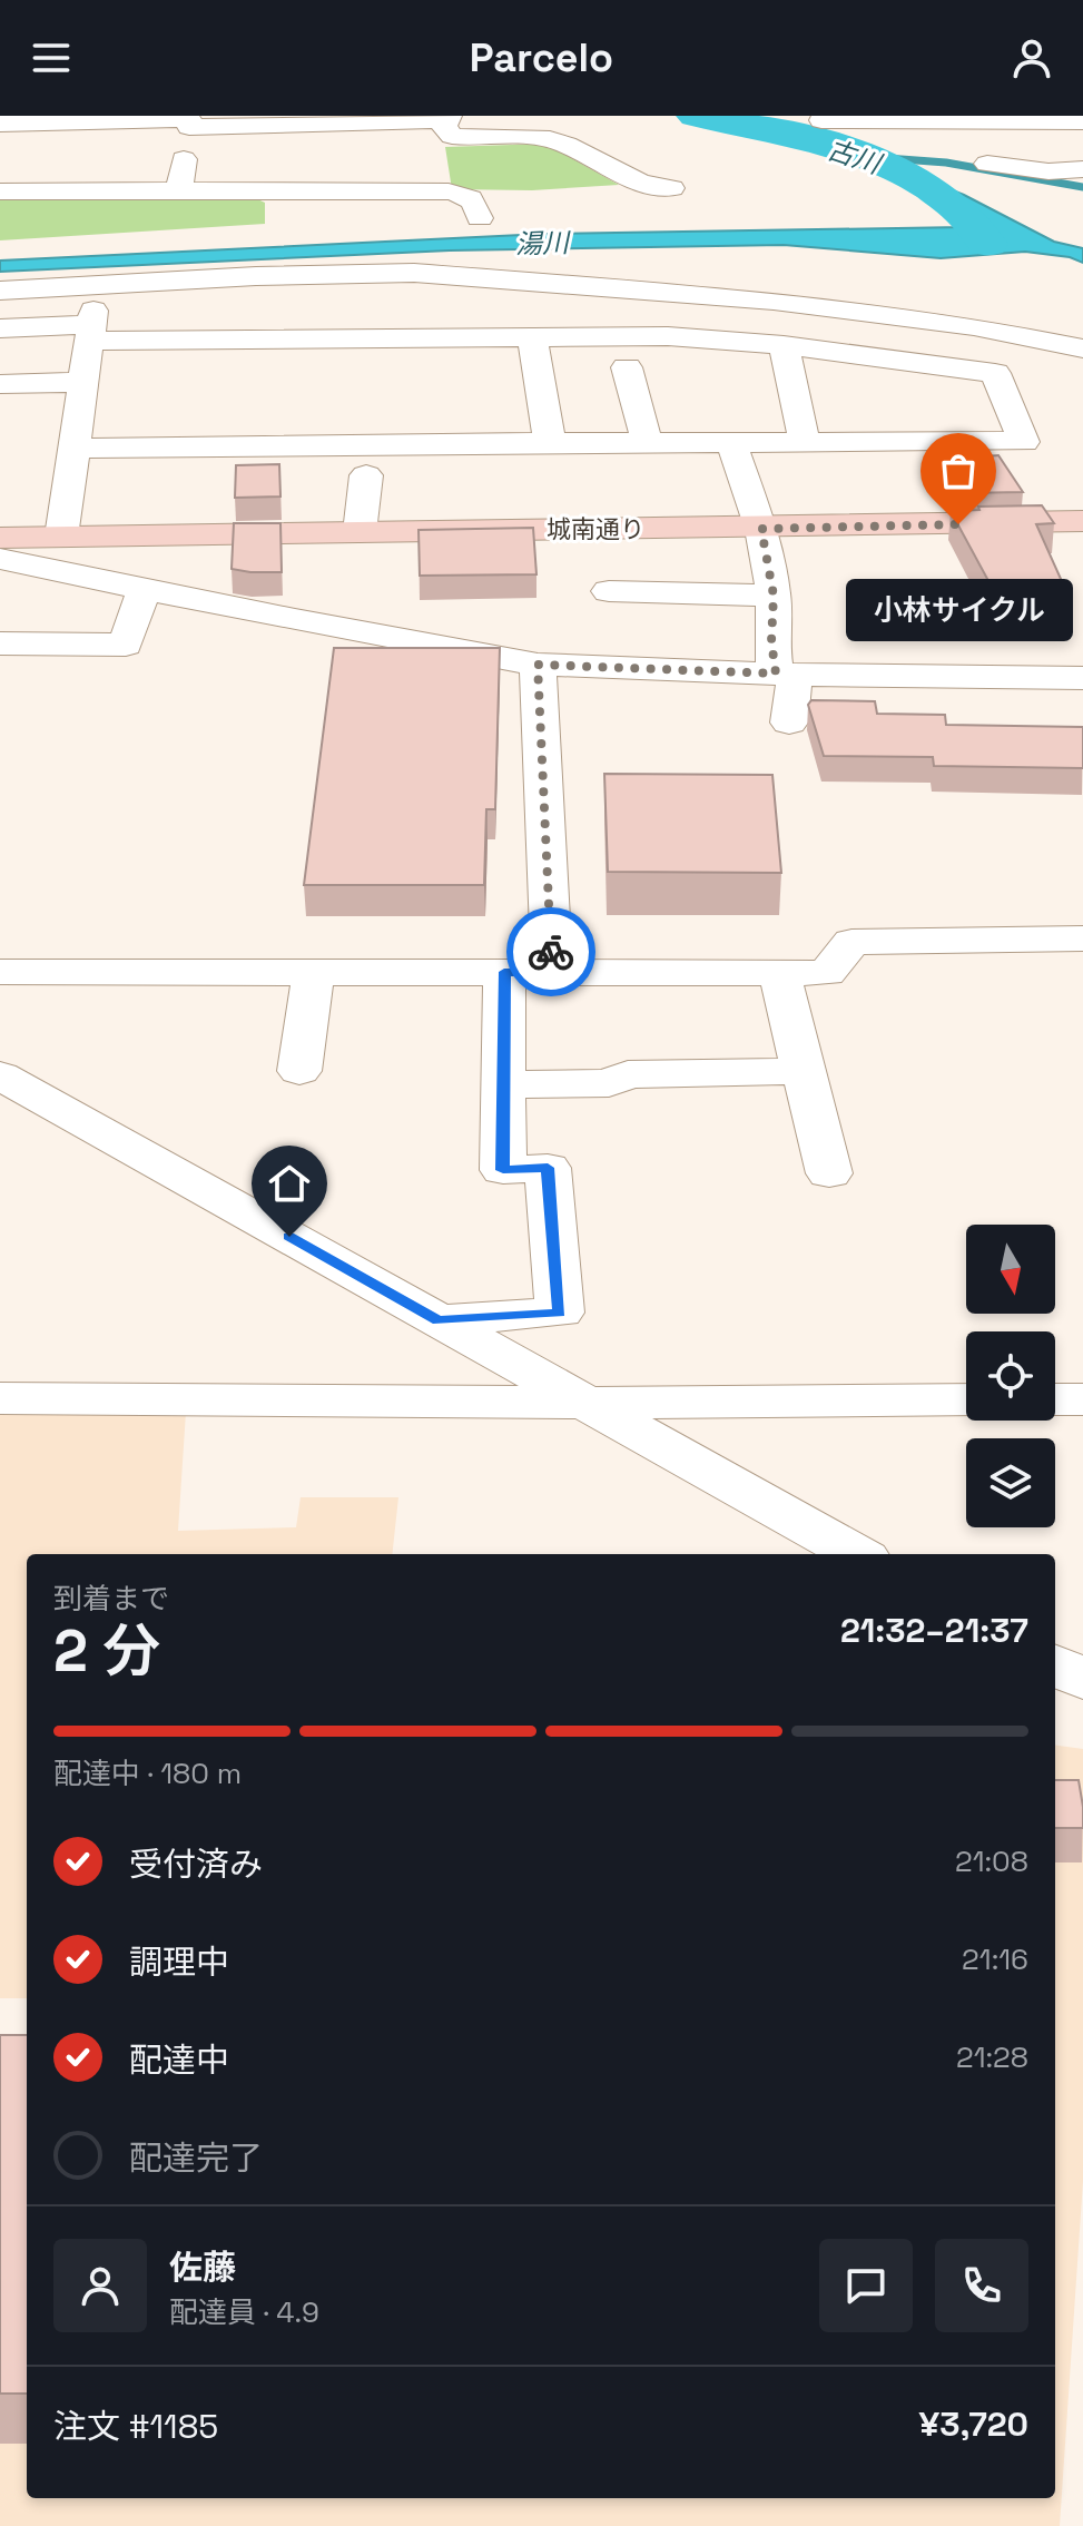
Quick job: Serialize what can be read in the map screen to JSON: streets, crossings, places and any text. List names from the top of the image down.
{
  "streets": {
    "main road": ["城南通り"]
  },
  "water": ["古川", "湯川"],
  "places": ["小林サイクル"],
  "north": "bottom",
  "page": {
    "header": "Parcelo",
    "bubble": "小林サイクル",
    "heading": ["2 分", "到着まで", "21:32–21:37"],
    "panel": [
      "佐藤",
      "配達員 · 4.9",
      "注文 #1185",
      "¥3,720"
    ],
    "bar": "配達中 · 180 m",
    "list": [
      ["受付済み", "21:08"],
      ["調理中", "21:16"],
      ["配達中", "21:28"],
      "配達完了"
    ]
  }
}
